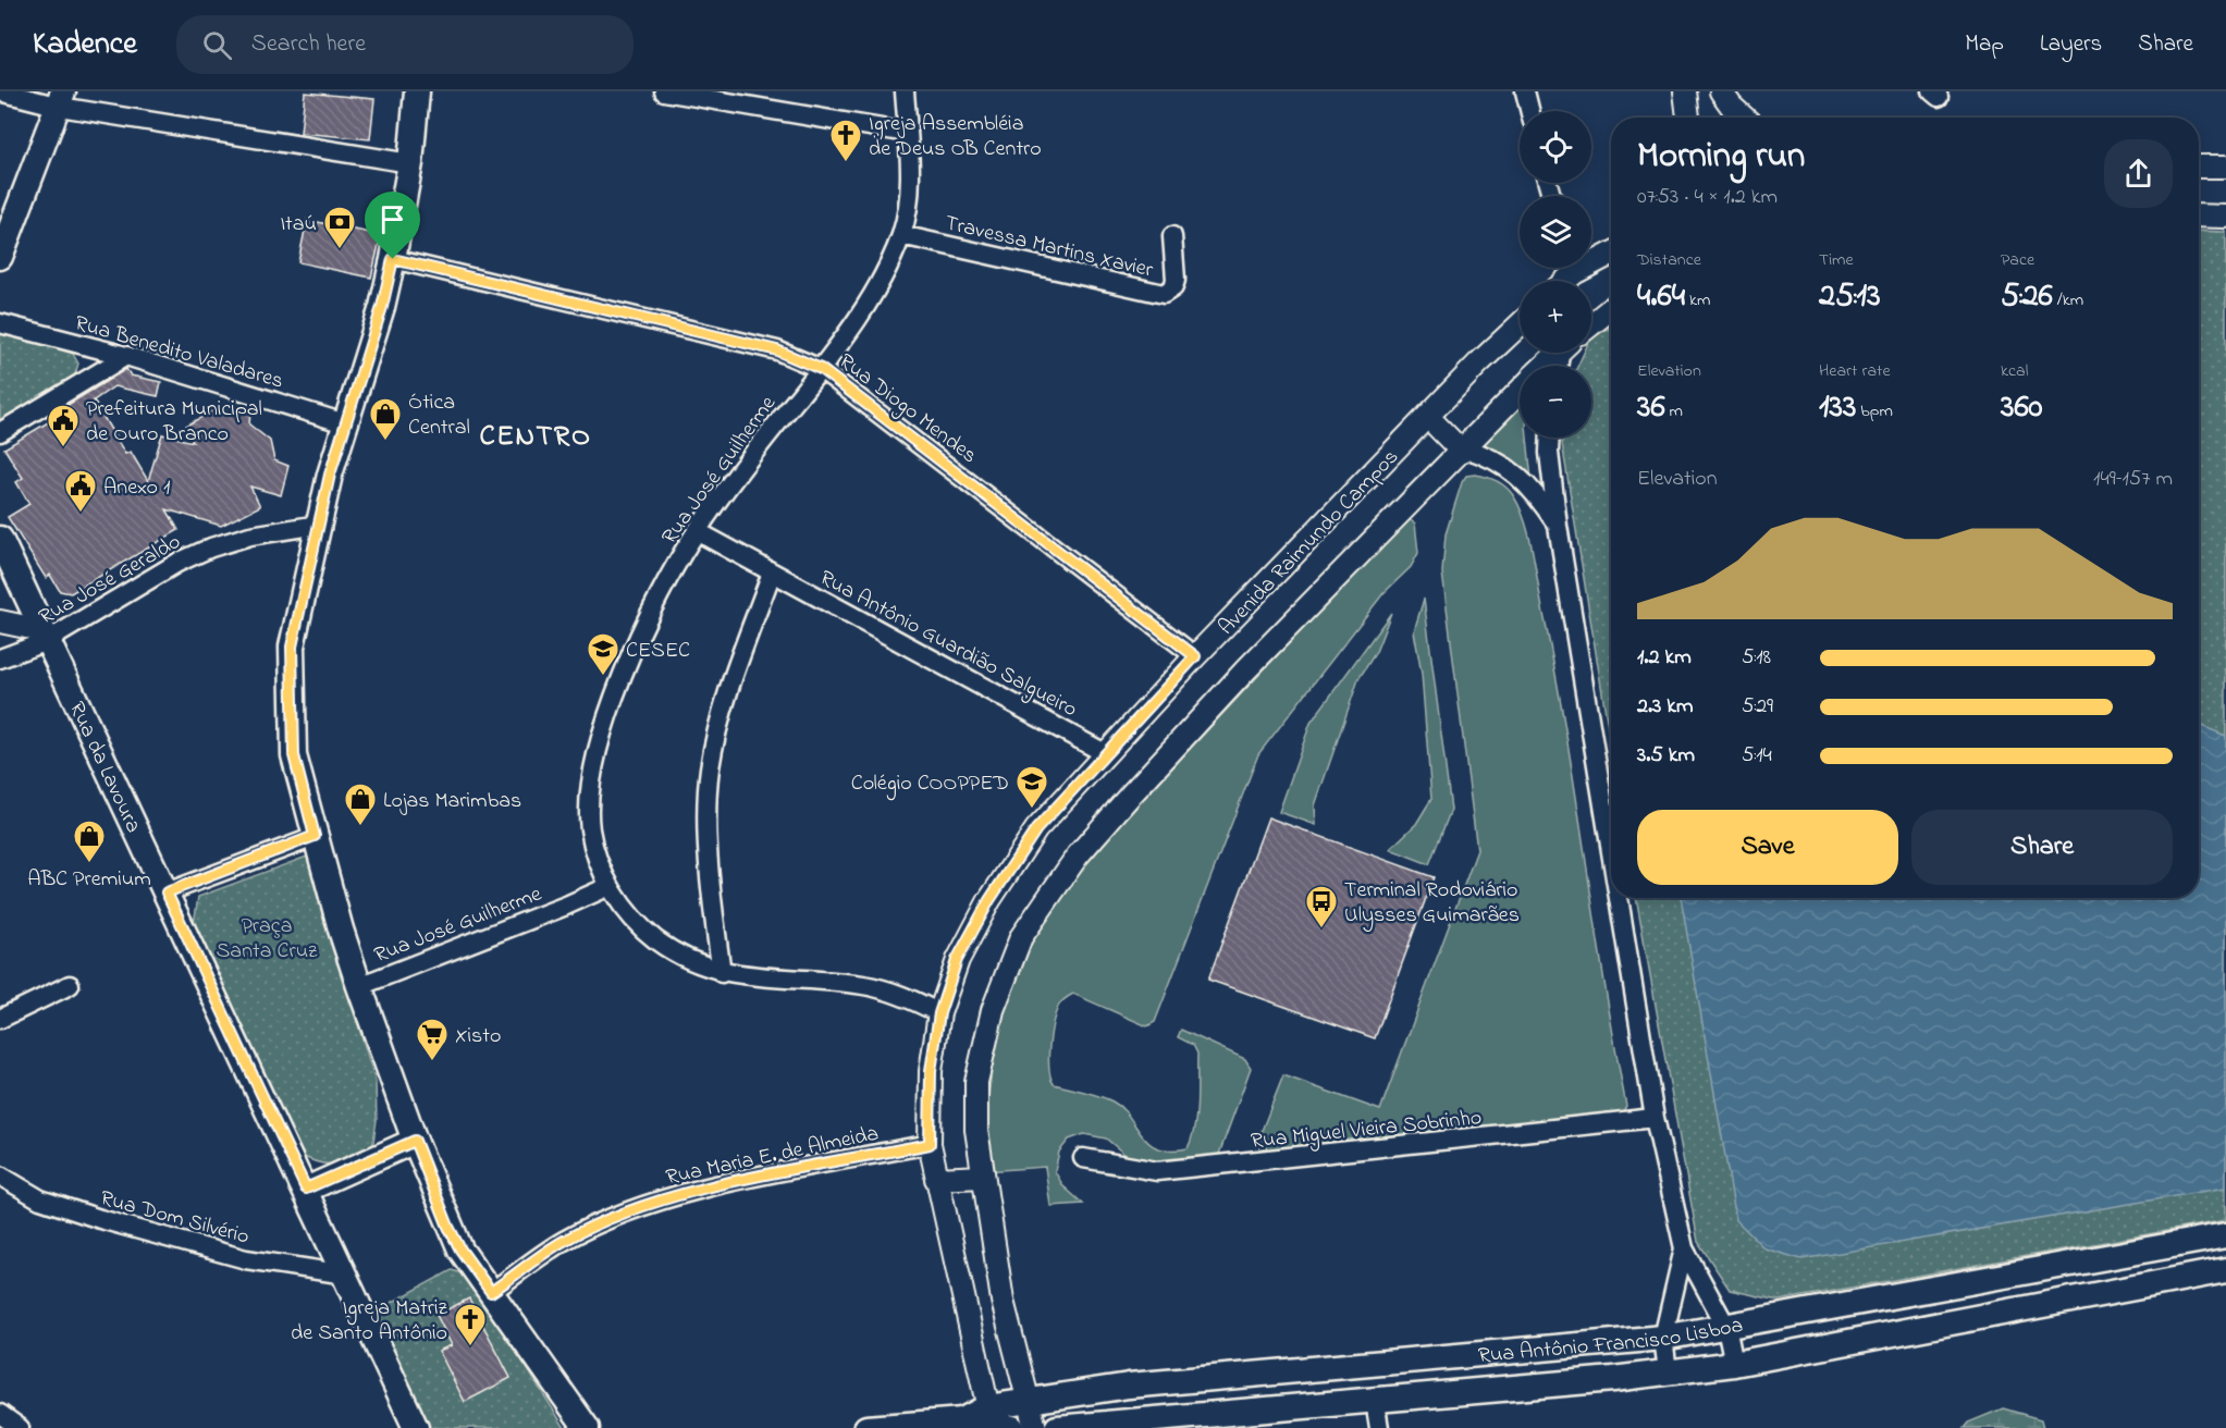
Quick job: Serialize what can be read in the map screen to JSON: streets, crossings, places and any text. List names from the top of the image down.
{
  "streets": {
    "main road": ["Rua da Lavoura", "Rua Antônio Francisco Lisboa"],
    "street": [
      "Travessa Martins Xavier",
      "Rua Benedito Valadares",
      "Rua Diogo Mendes",
      "Rua José Guilherme",
      "Avenida Raimundo Campos",
      "Rua José Geraldo",
      "Rua Antônio Guardião Salgueiro",
      "Rua Miguel Vieira Sobrinho",
      "Rua Maria E. de Almeida",
      "Rua Dom Silvério"
    ]
  },
  "crossings": [
    ["Travessa Martins Xavier", "Rua José Guilherme"],
    ["Rua Diogo Mendes", "Rua José Guilherme"],
    ["Rua Diogo Mendes", "Avenida Raimundo Campos"],
    ["Rua José Guilherme", "Avenida Raimundo Campos"],
    ["Rua José Guilherme", "Rua Antônio Guardião Salgueiro"],
    ["Avenida Raimundo Campos", "Rua Antônio Guardião Salgueiro"],
    ["Avenida Raimundo Campos", "Rua Maria E. de Almeida"],
    ["Avenida Raimundo Campos", "Rua Antônio Francisco Lisboa"],
    ["Rua José Geraldo", "Rua da Lavoura"]
  ],
  "districts": ["CENTRO"],
  "parks": ["Praça Santa Cruz"],
  "places": {
    "church": ["Igreja Assembléia de Deus OB Centro", "Igreja Matriz de Santo Antônio"],
    "bank": ["Itaú"],
    "shop": ["Ótica Central", "Lojas Marimbas", "ABC Premium"],
    "public building": ["Prefeitura Municipal de Ouro Branco", "Anexo 1"],
    "school or university": ["CESEC", "Colégio COOPPED"],
    "bus stop": ["Terminal Rodoviário Ulysses Guimarães"],
    "supermarket": ["Xisto"]
  },
  "page": {
    "header": "Kadence",
    "search": "Search here",
    "nav": ["Map", "Layers", "Share"],
    "map_buttons": ["+", "−"],
    "heading": ["Morning run", "07:53 · 4 × 1.2 km"],
    "stats": [
      ["Distance", "4.64 km"],
      ["Time", "25:13"],
      ["Pace", "5:26 /km"],
      ["Elevation", "36 m"],
      ["Heart rate", "133 bpm"],
      ["kcal", "360"]
    ],
    "chart": ["Elevation", "149–157 m"],
    "list": [
      {
        "name": "1.2 km",
        "note": "5:18"
      },
      {
        "name": "2.3 km",
        "note": "5:29"
      },
      {
        "name": "3.5 km",
        "note": "5:14"
      }
    ],
    "buttons": ["Save", "Share"]
  }
}
